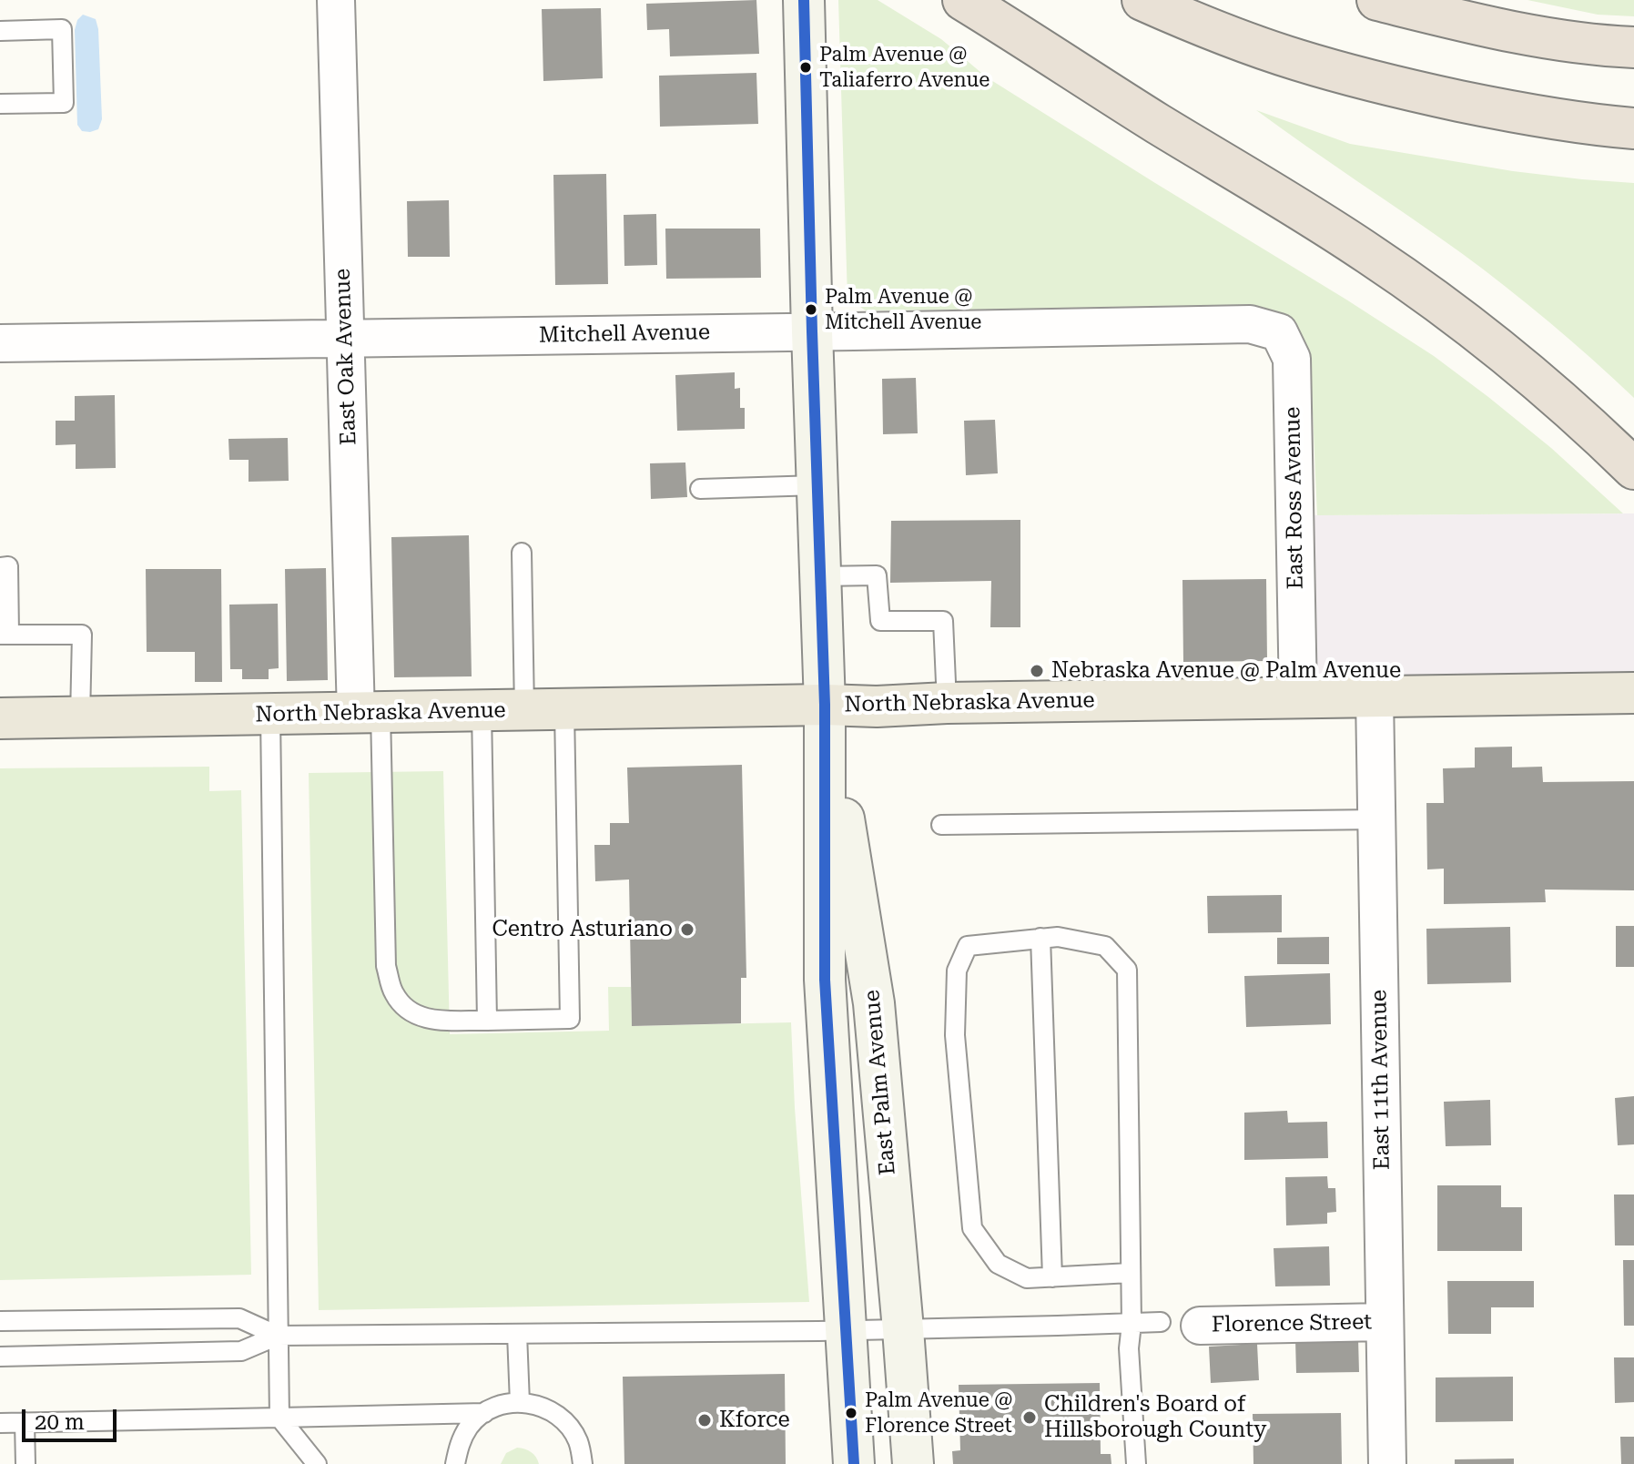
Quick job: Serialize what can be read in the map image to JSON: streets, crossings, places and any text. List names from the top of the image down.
{
  "streets": {
    "main road": ["North Nebraska Avenue"],
    "street": [
      "Mitchell Avenue",
      "East Oak Avenue",
      "East Ross Avenue",
      "East 11th Avenue",
      "East Palm Avenue",
      "Florence Street"
    ]
  },
  "crossings": [
    ["Mitchell Avenue", "East Oak Avenue"],
    ["Mitchell Avenue", "East Ross Avenue"],
    ["Mitchell Avenue", "East Palm Avenue"],
    ["East Oak Avenue", "North Nebraska Avenue"],
    ["East Ross Avenue", "North Nebraska Avenue"],
    ["North Nebraska Avenue", "East 11th Avenue"],
    ["North Nebraska Avenue", "East Palm Avenue"],
    ["East 11th Avenue", "Florence Street"]
  ],
  "places": [
    "Palm Avenue @ Taliaferro Avenue",
    "Palm Avenue @ Mitchell Avenue",
    "Nebraska Avenue @ Palm Avenue",
    "Centro Asturiano",
    "Palm Avenue @ Florence Street",
    "Children's Board of Hillsborough County",
    "Kforce"
  ],
  "scale_bar": "20 m"
}
